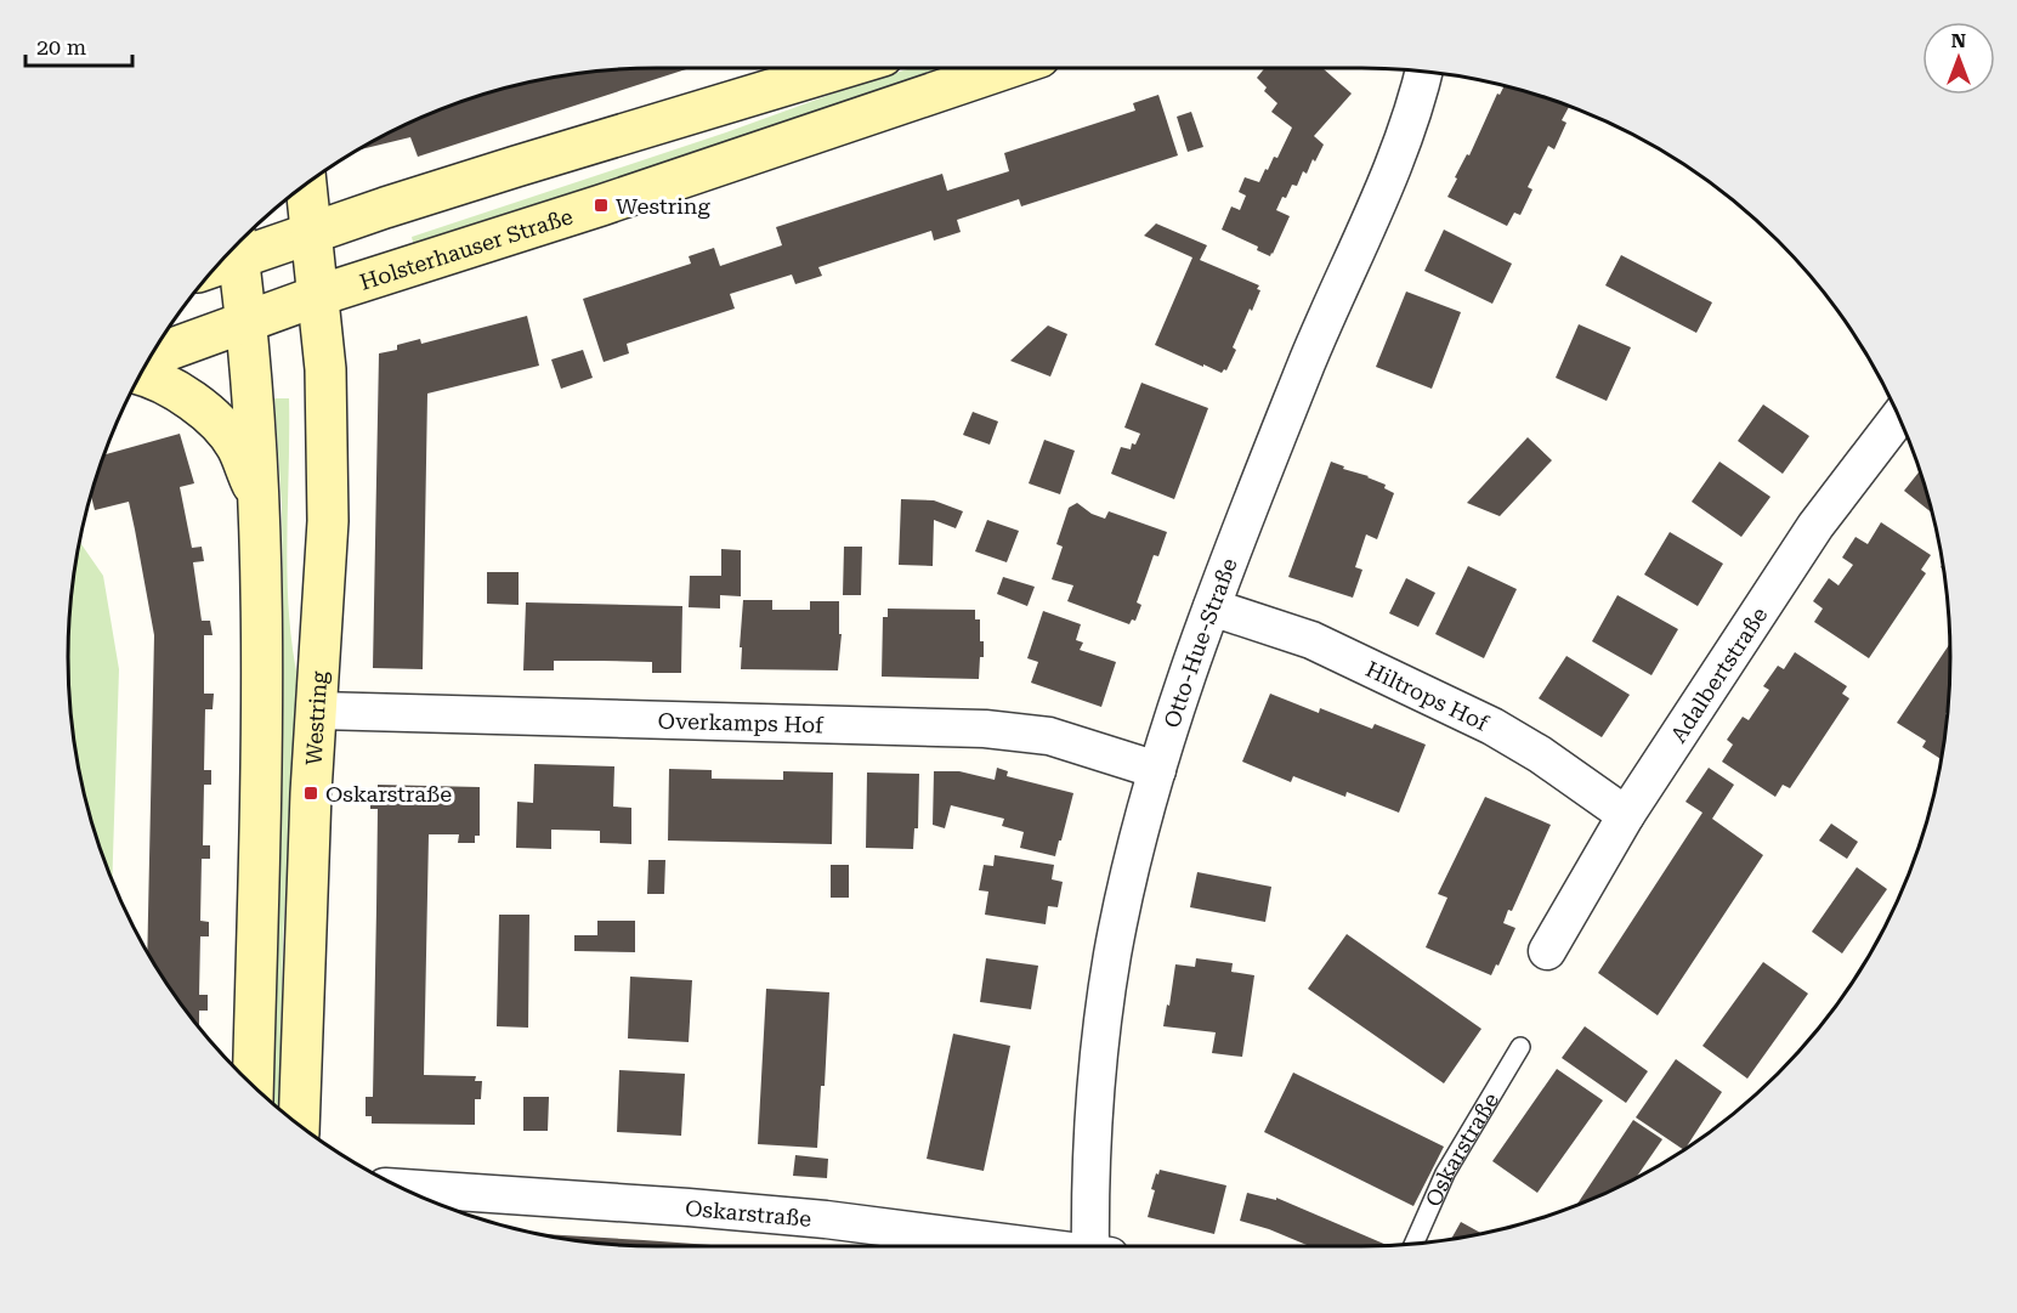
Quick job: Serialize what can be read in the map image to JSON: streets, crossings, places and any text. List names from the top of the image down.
{
  "streets": {
    "main road": ["Holsterhauser Straße", "Westring"],
    "street": [
      "Otto-Hue-Straße",
      "Adalbertstraße",
      "Hiltrops Hof",
      "Overkamps Hof",
      "Oskarstraße"
    ]
  },
  "crossings": [
    ["Holsterhauser Straße", "Westring"],
    ["Otto-Hue-Straße", "Hiltrops Hof"],
    ["Otto-Hue-Straße", "Overkamps Hof"],
    ["Adalbertstraße", "Hiltrops Hof"],
    ["Westring", "Overkamps Hof"]
  ],
  "places": {
    "transit": ["Westring", "Oskarstraße"]
  },
  "scale_bar": "20 m",
  "north": "top"
}
